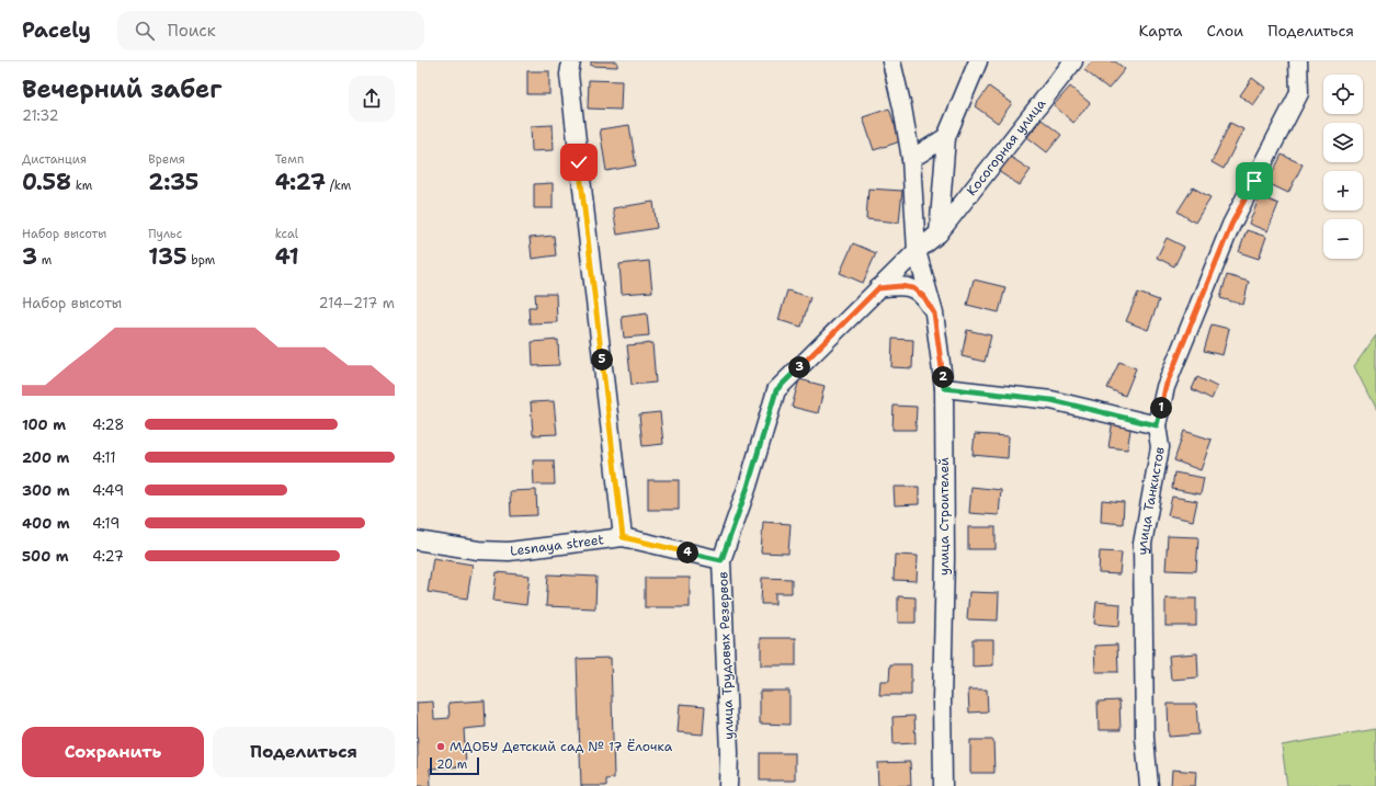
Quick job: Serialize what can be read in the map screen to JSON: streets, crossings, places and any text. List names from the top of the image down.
{
  "streets": {
    "street": [
      "Косогорная улица",
      "улица Танкистов",
      "улица Строителей",
      "Lesnaya street",
      "улица Трудовых Резервов"
    ]
  },
  "crossings": [
    ["Косогорная улица", "улица Строителей"],
    ["Косогорная улица", "улица Трудовых Резервов"],
    ["улица Строителей", "улица Трудовых Резервов"],
    ["Lesnaya street", "улица Трудовых Резервов"]
  ],
  "places": ["МДОБУ Детский сад № 17 Ёлочка"],
  "scale_bar": "20 m",
  "page": {
    "header": "Pacely",
    "search": "Поиск",
    "nav": ["Карта", "Слои", "Поделиться"],
    "heading": ["Вечерний забег", "21:32"],
    "map_buttons": ["+", "−"],
    "stats": [
      ["Дистанция", "0.58 km"],
      ["Время", "2:35"],
      ["Темп", "4:27 /km"],
      ["Набор высоты", "3 m"],
      ["Пульс", "135 bpm"],
      ["kcal", "41"]
    ],
    "chart": ["Набор высоты", "214–217 m"],
    "pins": [
      "5",
      "3",
      "2",
      "1",
      "4"
    ],
    "list": [
      {
        "name": "100 m",
        "note": "4:28"
      },
      {
        "name": "200 m",
        "note": "4:11"
      },
      {
        "name": "300 m",
        "note": "4:49"
      },
      {
        "name": "400 m",
        "note": "4:19"
      },
      {
        "name": "500 m",
        "note": "4:27"
      }
    ],
    "buttons": ["Сохранить", "Поделиться"],
    "scale": "20 m"
  }
}
